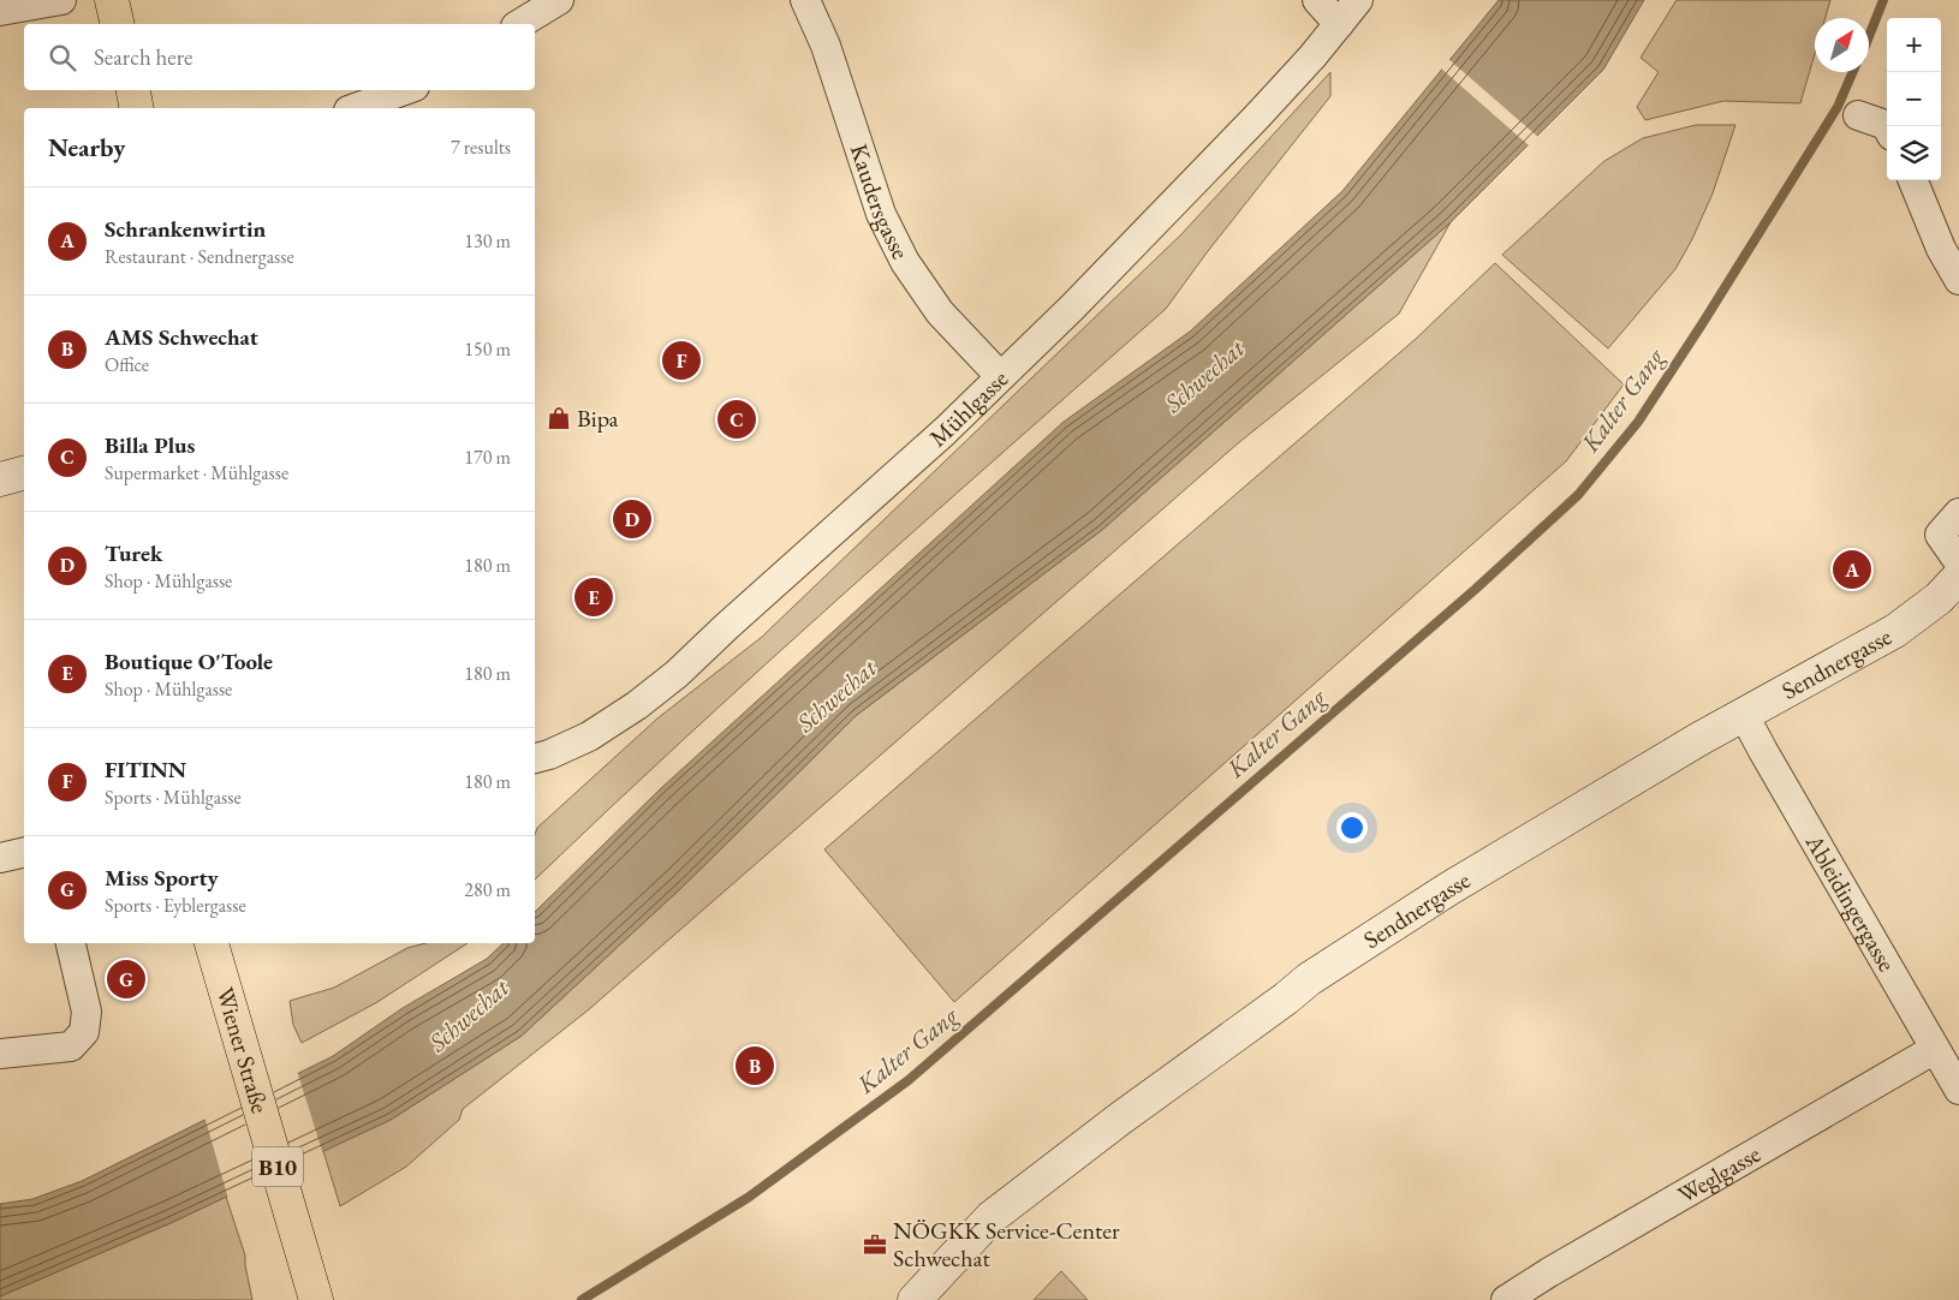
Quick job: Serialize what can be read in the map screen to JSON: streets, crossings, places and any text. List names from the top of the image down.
{
  "streets": {
    "main road": ["Wiener Straße", "B10"],
    "street": [
      "Kaudersgasse",
      "Mühlgasse",
      "Sendnergasse",
      "Ableidingergasse",
      "Weglgasse"
    ]
  },
  "crossings": [
    ["Kaudersgasse", "Mühlgasse"],
    ["Sendnergasse", "Ableidingergasse"],
    ["Ableidingergasse", "Weglgasse"]
  ],
  "water": ["Schwechat", "Kalter Gang"],
  "places": {
    "shop": ["Bipa"],
    "office": ["NÖGKK Service-Center Schwechat"]
  },
  "north": "top right",
  "page": {
    "map_buttons": ["+", "−"],
    "search": "Search here",
    "heading": ["Nearby", "7 results"],
    "list": [
      {
        "mark": "A",
        "name": "Schrankenwirtin",
        "note": "Restaurant · Sendnergasse",
        "value": "130 m"
      },
      {
        "mark": "B",
        "name": "AMS Schwechat",
        "note": "Office",
        "value": "150 m"
      },
      {
        "mark": "C",
        "name": "Billa Plus",
        "note": "Supermarket · Mühlgasse",
        "value": "170 m"
      },
      {
        "mark": "D",
        "name": "Turek",
        "note": "Shop · Mühlgasse",
        "value": "180 m"
      },
      {
        "mark": "E",
        "name": "Boutique O'Toole",
        "note": "Shop · Mühlgasse",
        "value": "180 m"
      },
      {
        "mark": "F",
        "name": "FITINN",
        "note": "Sports · Mühlgasse",
        "value": "180 m"
      },
      {
        "mark": "G",
        "name": "Miss Sporty",
        "note": "Sports · Eyblergasse",
        "value": "280 m"
      }
    ],
    "pins": [
      "F",
      "C",
      "D",
      "A",
      "E",
      "G",
      "B"
    ]
  }
}
